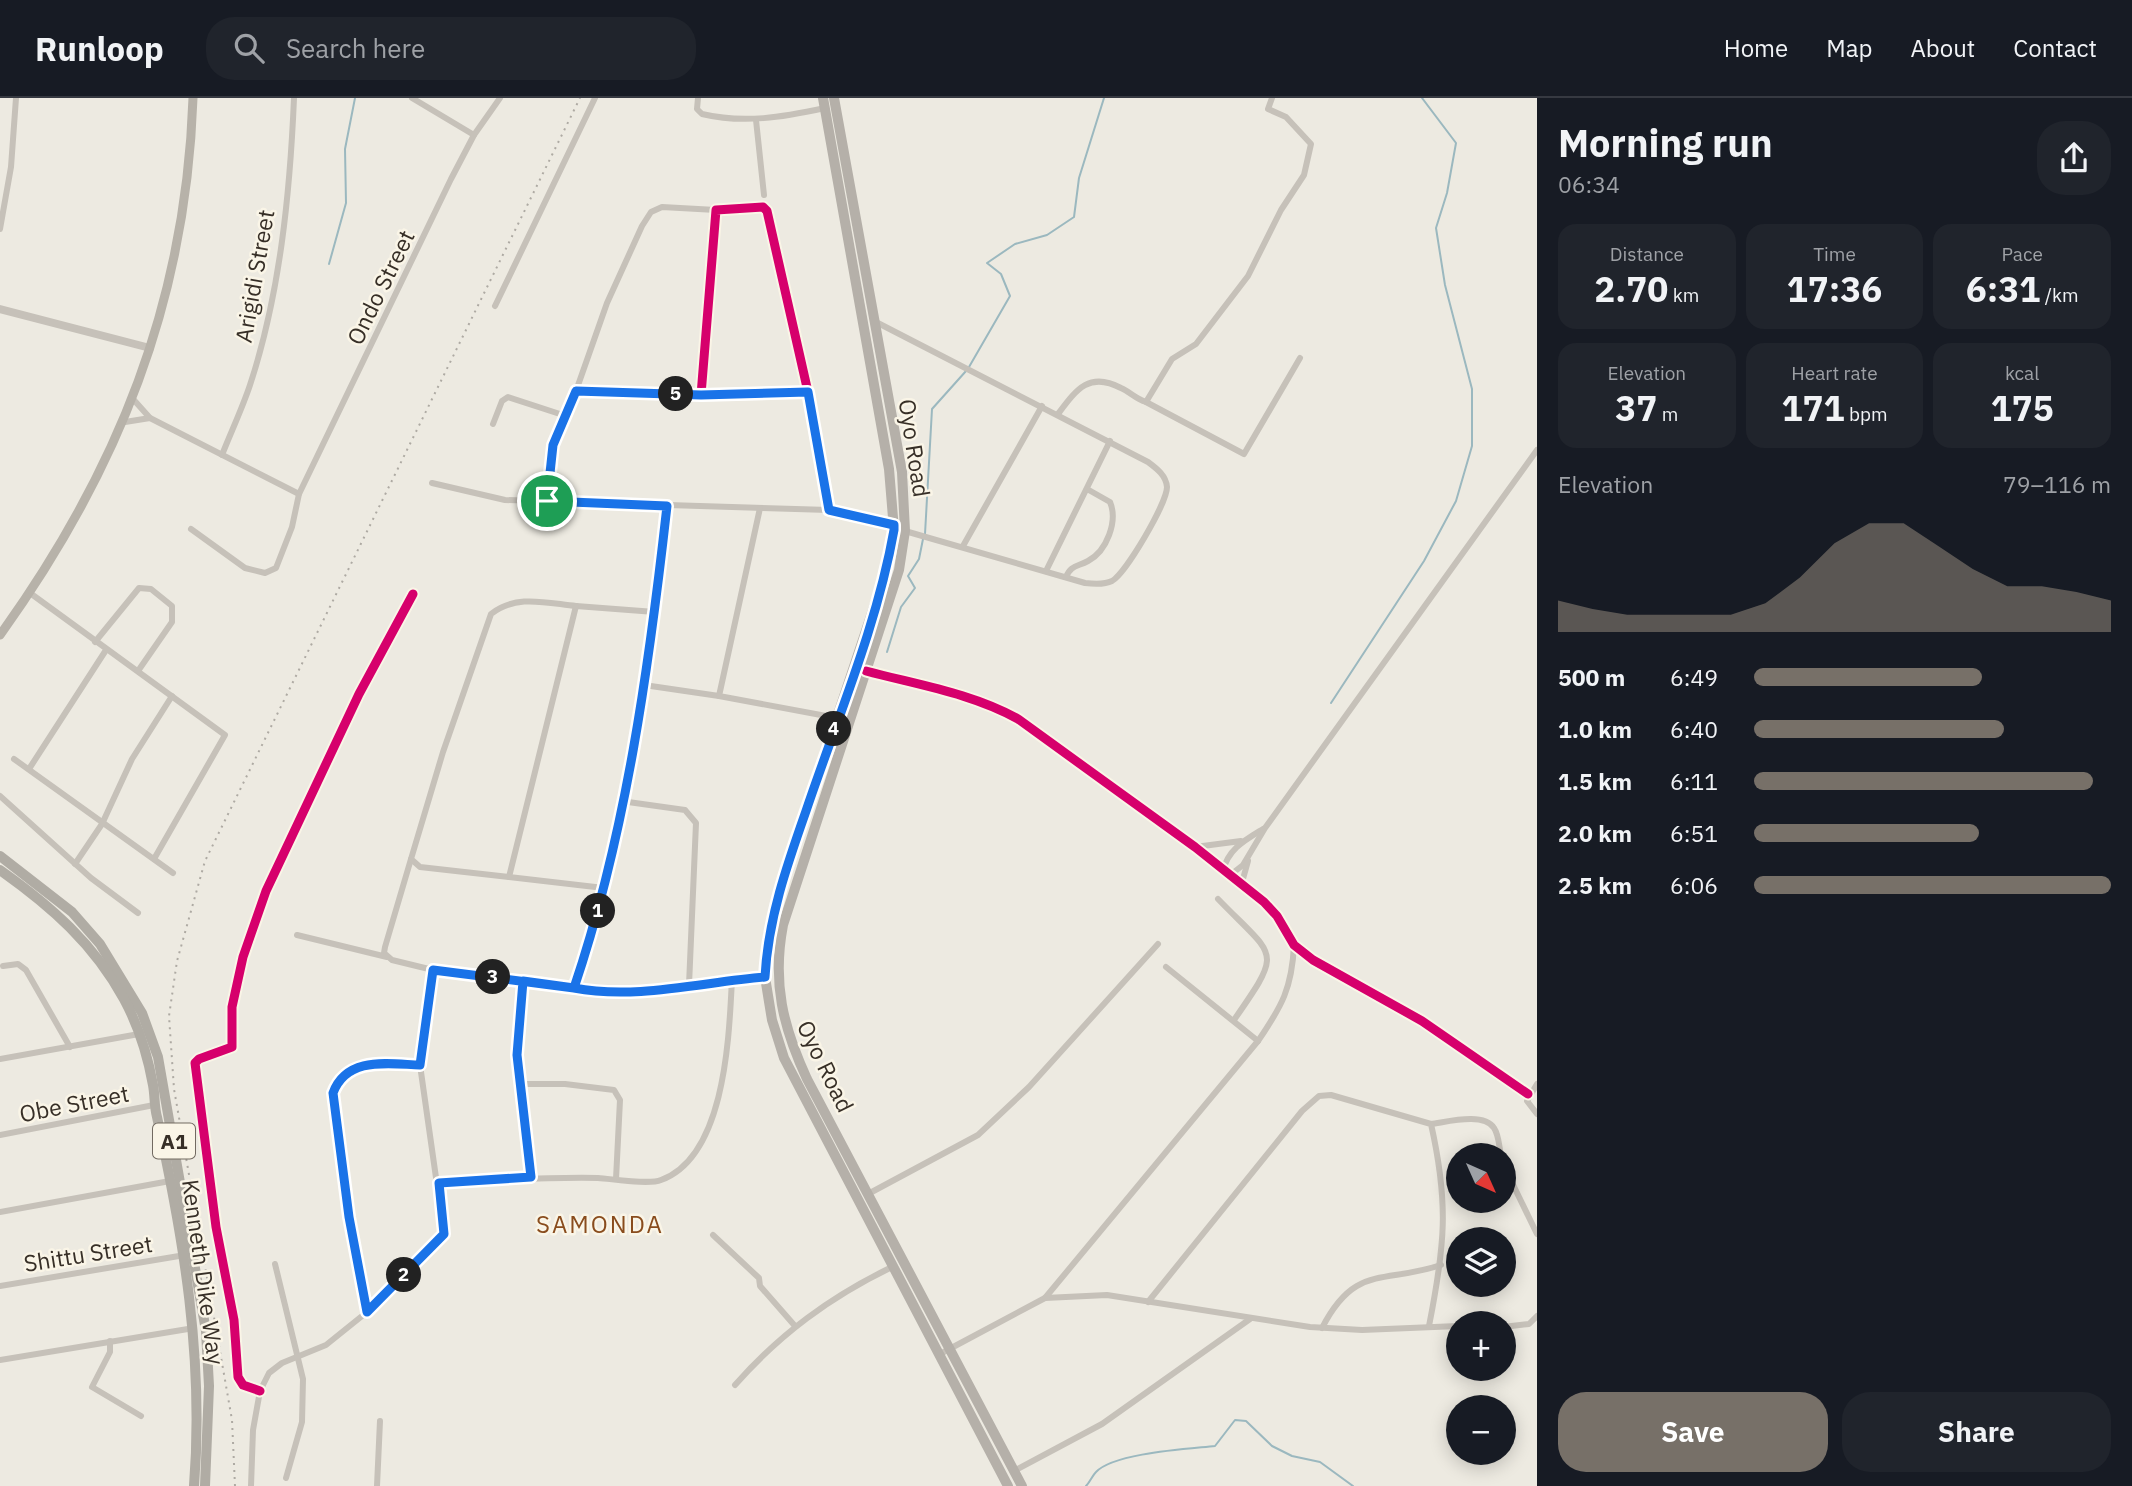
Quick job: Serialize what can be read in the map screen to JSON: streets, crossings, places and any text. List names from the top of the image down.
{
  "streets": {
    "highway": ["A1", "Kenneth Dike Way"],
    "main road": ["Oyo Road"],
    "street": [
      "Arigidi Street",
      "Ondo Street",
      "Obe Street",
      "Shittu Street"
    ]
  },
  "crossings": [
    ["Obe Street", "Kenneth Dike Way"],
    ["Shittu Street", "Kenneth Dike Way"]
  ],
  "districts": ["SAMONDA"],
  "north": "bottom right",
  "page": {
    "header": "Runloop",
    "search": "Search here",
    "nav": [
      "Home",
      "Map",
      "About",
      "Contact"
    ],
    "heading": ["Morning run", "06:34"],
    "stats": [
      ["Distance", "2.70 km"],
      ["Time", "17:36"],
      ["Pace", "6:31 /km"],
      ["Elevation", "37 m"],
      ["Heart rate", "171 bpm"],
      ["kcal", "175"]
    ],
    "pins": [
      "5",
      "4",
      "1",
      "3",
      "2"
    ],
    "chart": ["Elevation", "79–116 m"],
    "list": [
      {
        "name": "500 m",
        "note": "6:49"
      },
      {
        "name": "1.0 km",
        "note": "6:40"
      },
      {
        "name": "1.5 km",
        "note": "6:11"
      },
      {
        "name": "2.0 km",
        "note": "6:51"
      },
      {
        "name": "2.5 km",
        "note": "6:06"
      }
    ],
    "map_buttons": ["+", "−"],
    "buttons": ["Save", "Share"]
  }
}
